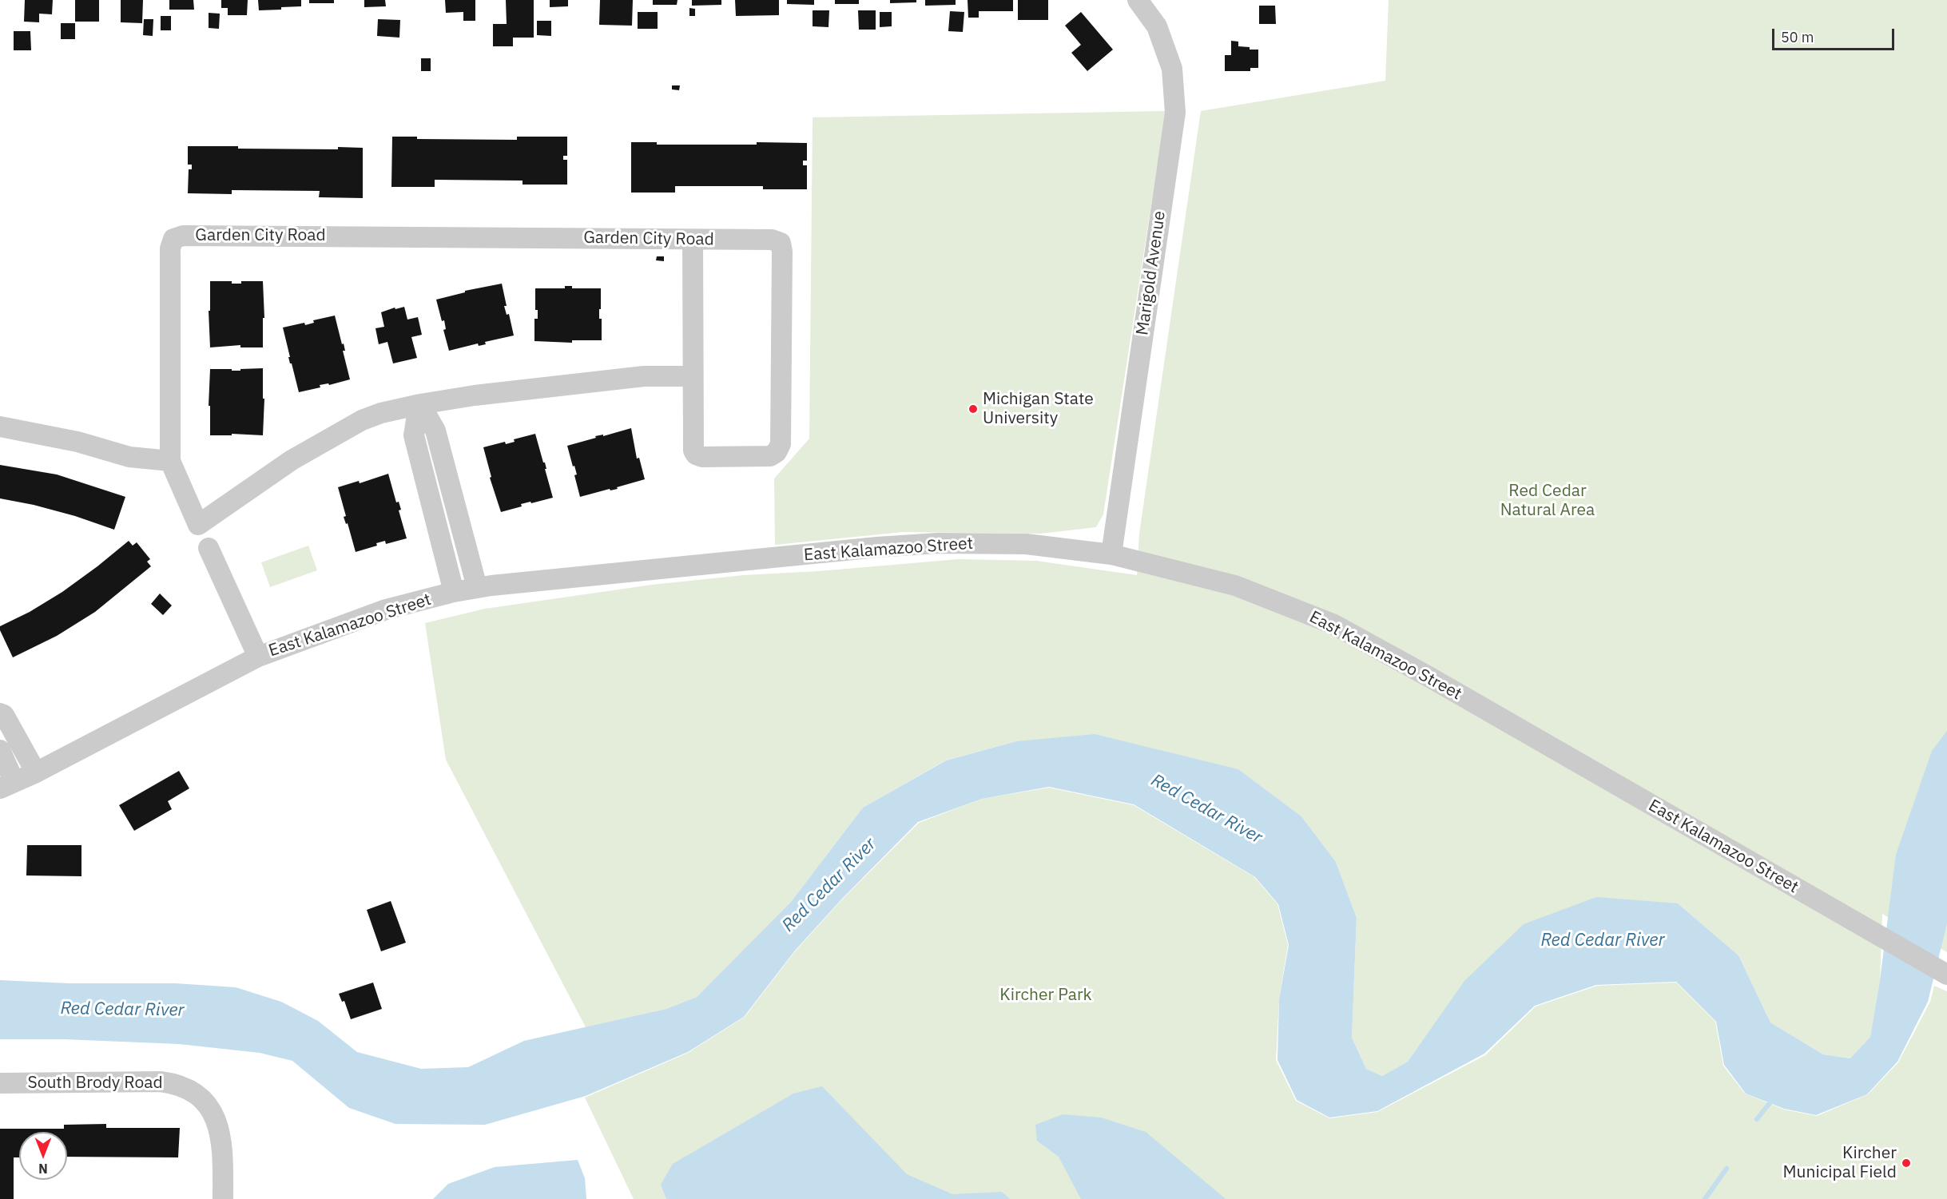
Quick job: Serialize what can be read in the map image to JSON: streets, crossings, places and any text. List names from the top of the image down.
{
  "streets": {
    "street": [
      "Garden City Road",
      "Marigold Avenue",
      "East Kalamazoo Street",
      "South Brody Road"
    ]
  },
  "crossings": [
    ["Marigold Avenue", "East Kalamazoo Street"]
  ],
  "water": ["Red Cedar River"],
  "parks": ["Red Cedar Natural Area", "Kircher Park"],
  "places": ["Michigan State University", "Kircher Municipal Field"],
  "scale_bar": "50 m",
  "north": "bottom"
}
